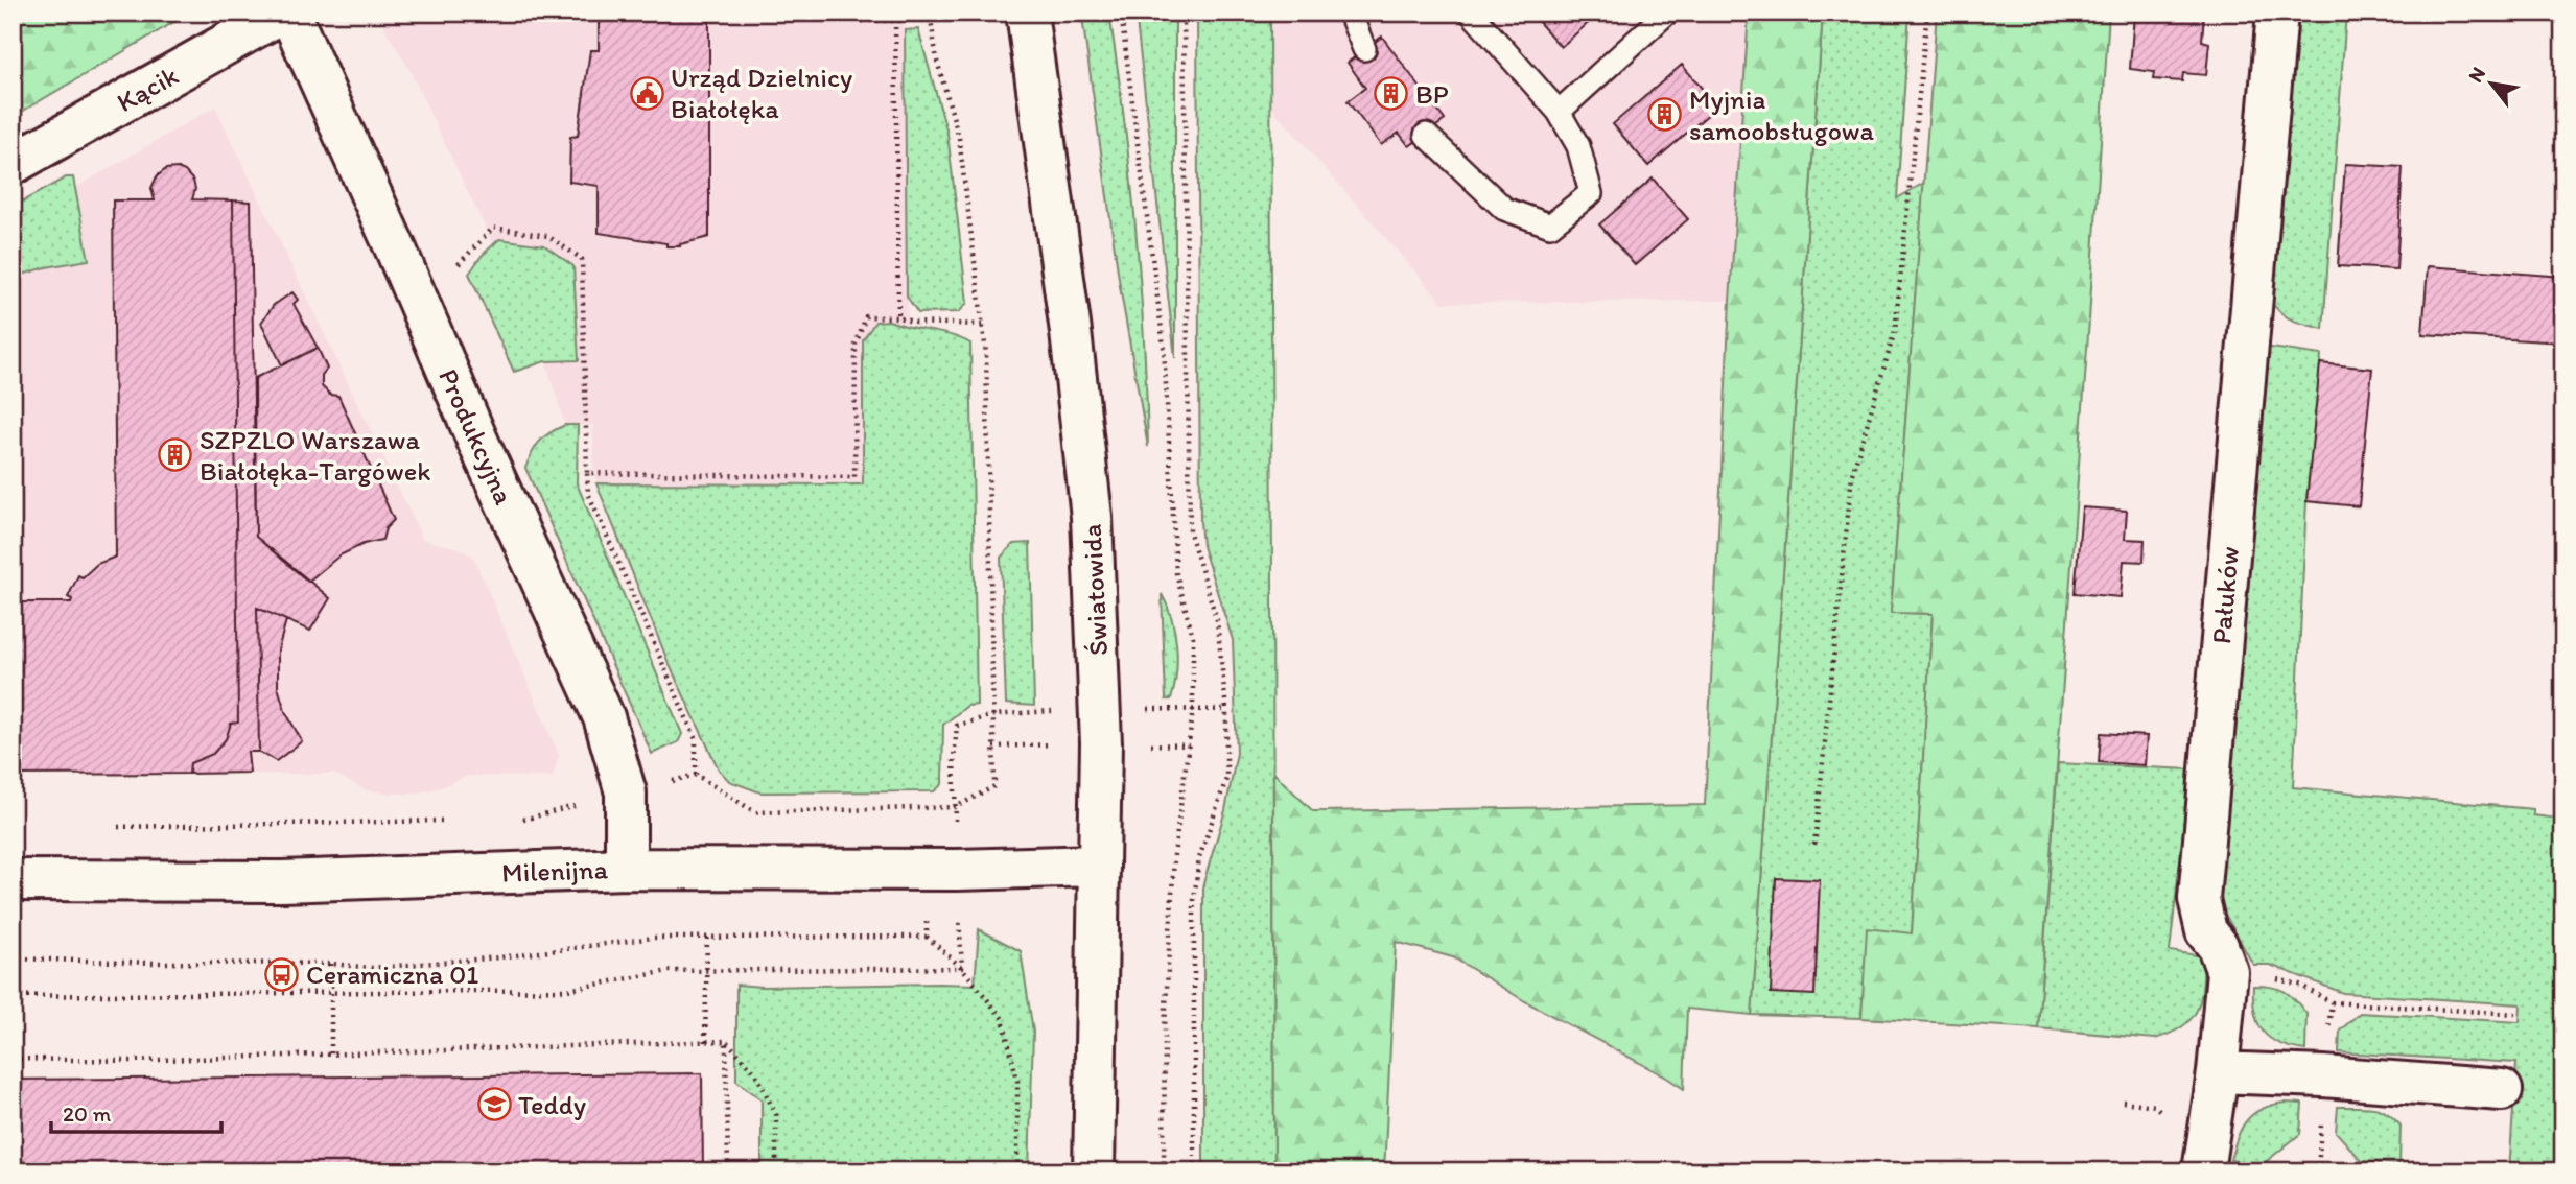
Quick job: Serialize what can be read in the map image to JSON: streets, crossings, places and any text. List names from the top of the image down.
{
  "streets": {
    "street": [
      "Kącik",
      "Produkcyjna",
      "Światowida",
      "Pałuków",
      "Milenijna"
    ]
  },
  "crossings": [
    ["Produkcyjna", "Milenijna"],
    ["Światowida", "Milenijna"]
  ],
  "places": {
    "public building": ["Urząd Dzielnicy Białołęka"],
    "building": ["BP", "Myjnia samoobsługowa", "SZPZLO Warszawa Białołęka-Targówek"],
    "bus stop": ["Ceramiczna 01"],
    "school or university": ["Teddy"]
  },
  "scale_bar": "20 m",
  "north": "top left"
}
